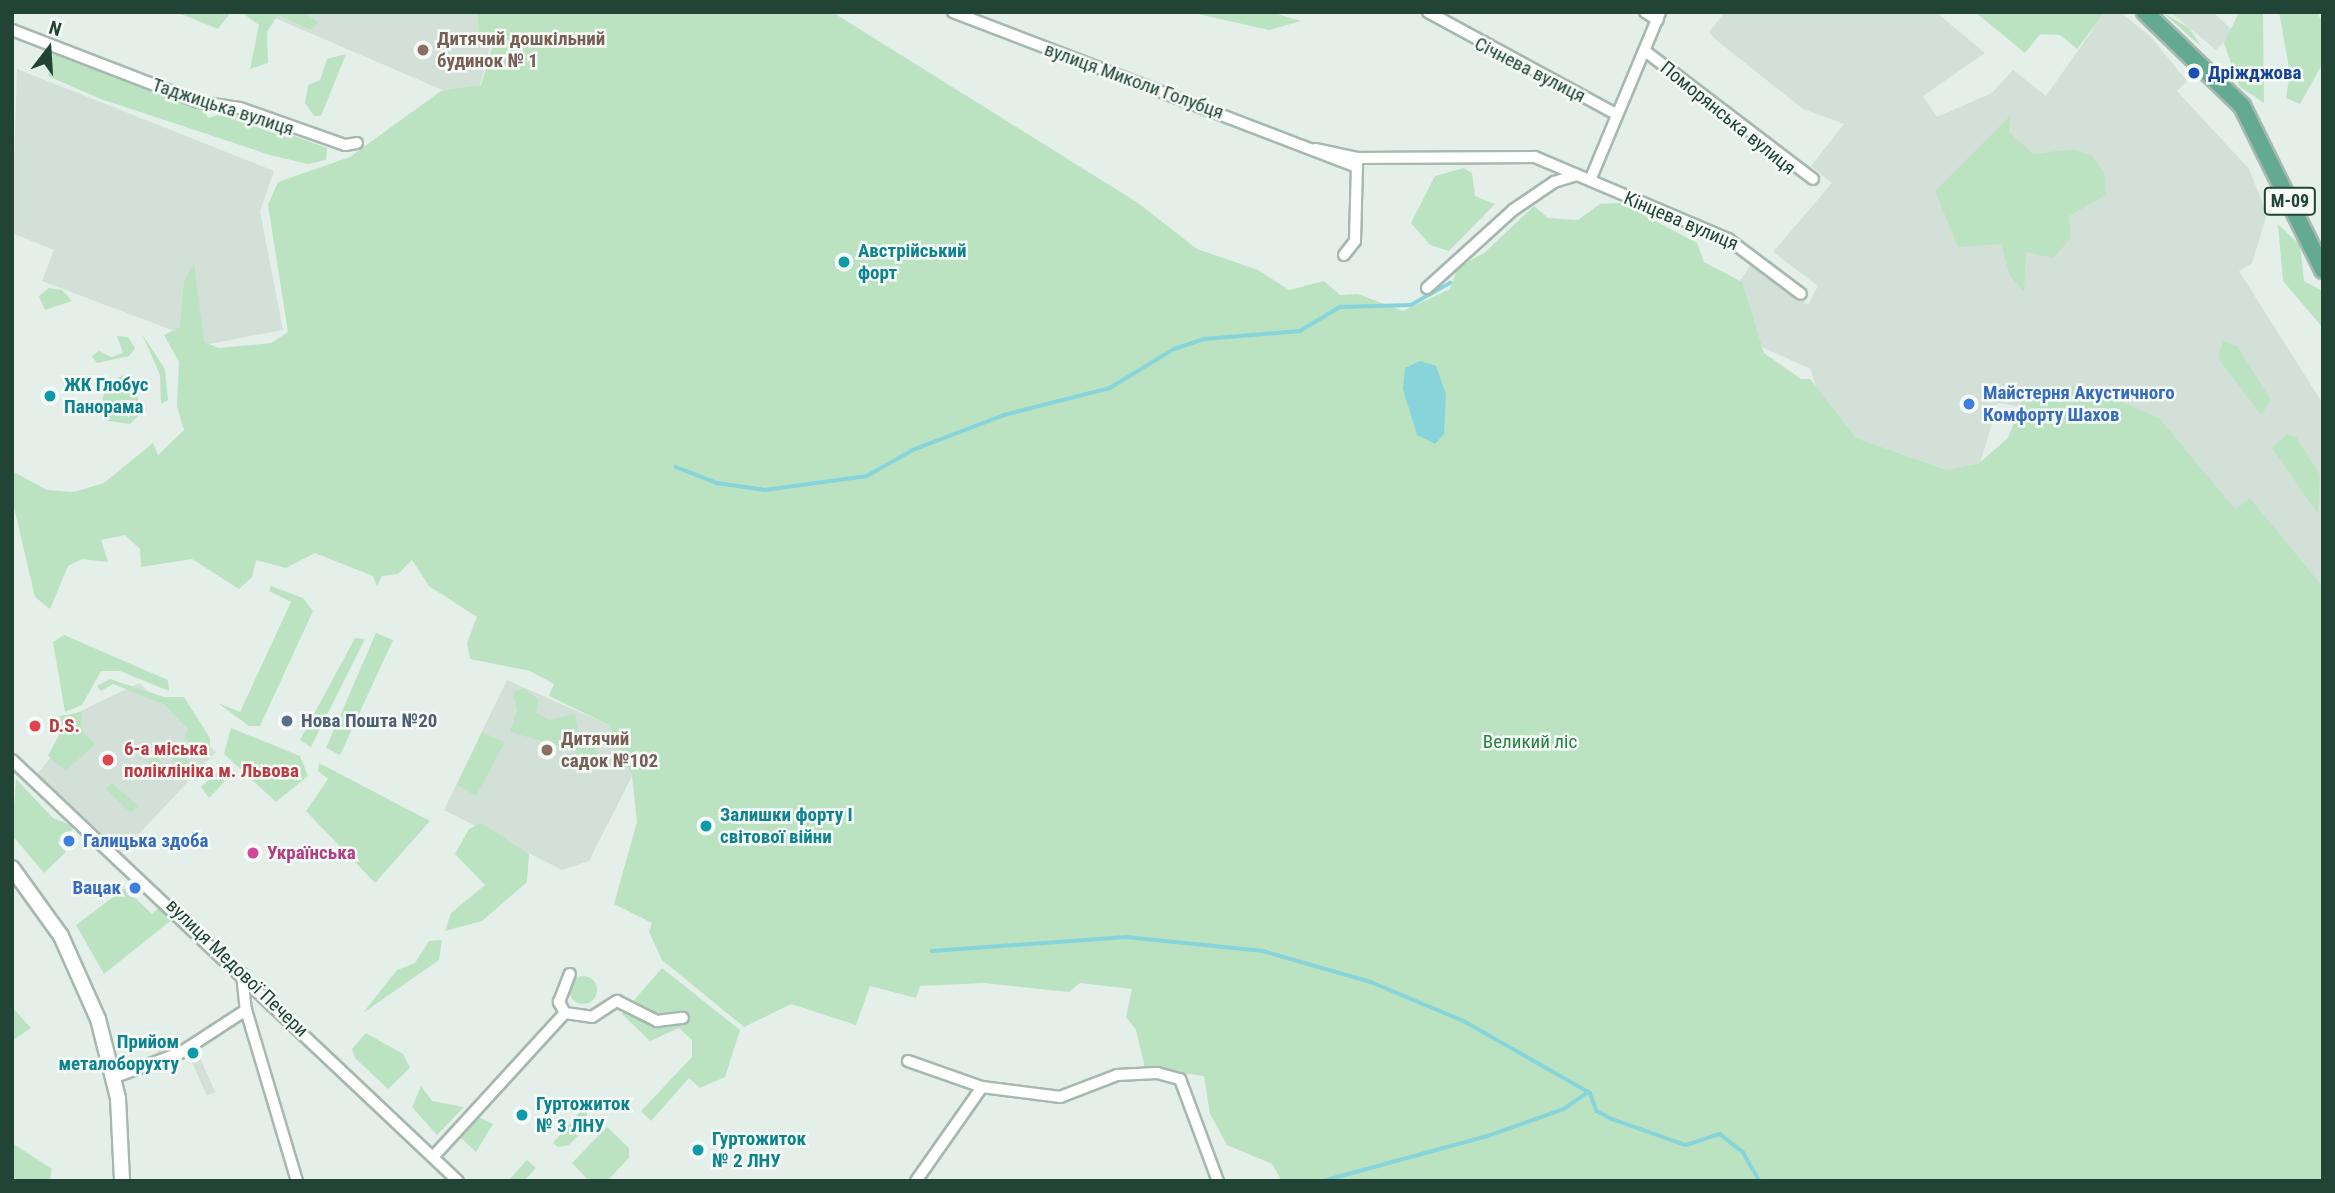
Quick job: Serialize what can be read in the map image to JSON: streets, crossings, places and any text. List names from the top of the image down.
{
  "streets": {
    "main road": ["М-09"],
    "street": [
      "Січнева вулиця",
      "вулиця Миколи Голубця",
      "Таджицька вулиця",
      "Поморянська вулиця",
      "Кінцева вулиця",
      "вулиця Медової Печери"
    ]
  },
  "crossings": [
    ["вулиця Миколи Голубця", "Кінцева вулиця"]
  ],
  "parks": ["Великий ліс"],
  "places": [
    "Дитячий дошкільний будинок № 1",
    "Дріжджова",
    "Австрійський форт",
    "ЖК Глобус Панорама",
    "Майстерня Акустичного Комфорту Шахов",
    "Нова Пошта №20",
    "D.S.",
    "Дитячий садок №102",
    "6-а міська поліклініка м. Львова",
    "Залишки форту І світової війни",
    "Галицька здоба",
    "Українська",
    "Вацак",
    "Прийом металоборухту",
    "Гуртожиток № 3 ЛНУ",
    "Гуртожиток № 2 ЛНУ"
  ],
  "north": "top"
}
